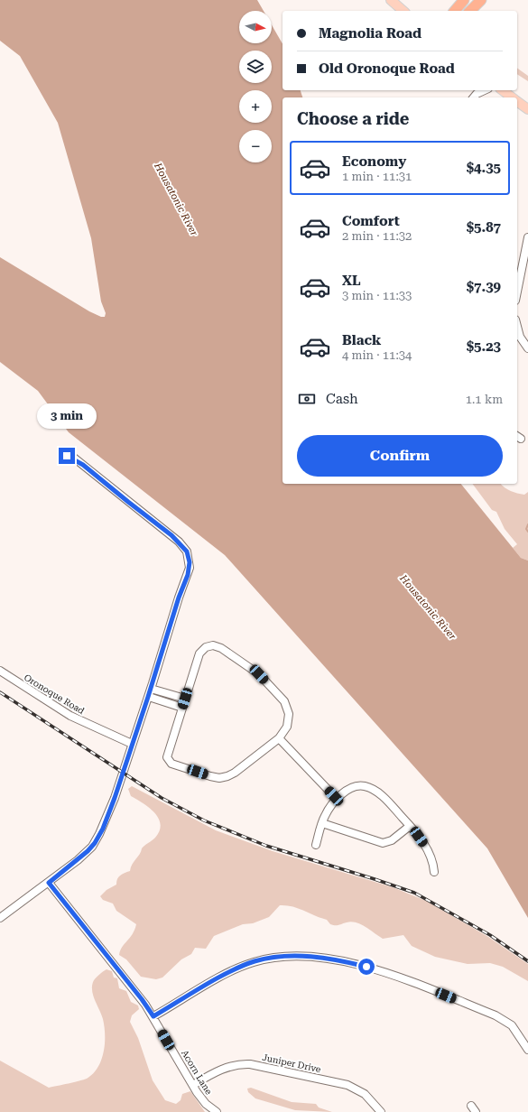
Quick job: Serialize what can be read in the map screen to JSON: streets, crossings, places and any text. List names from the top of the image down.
{
  "streets": {
    "street": ["Oronoque Road", "Juniper Drive", "Acorn Lane"]
  },
  "crossings": [
    ["Juniper Drive", "Acorn Lane"]
  ],
  "water": ["Housatonic River"],
  "north": "right",
  "page": {
    "map_buttons": ["+", "−"],
    "banner": ["Magnolia Road", "Old Oronoque Road"],
    "heading": "Choose a ride",
    "list": [
      {
        "name": "Economy",
        "note": "1 min · 11:31",
        "value": "$4.35"
      },
      {
        "name": "Comfort",
        "note": "2 min · 11:32",
        "value": "$5.87"
      },
      {
        "name": "XL",
        "note": "3 min · 11:33",
        "value": "$7.39"
      },
      {
        "name": "Black",
        "note": "4 min · 11:34",
        "value": "$5.23"
      }
    ],
    "pay": ["Cash", "1.1 km"],
    "bubble": "3 min",
    "buttons": "Confirm"
  }
}
